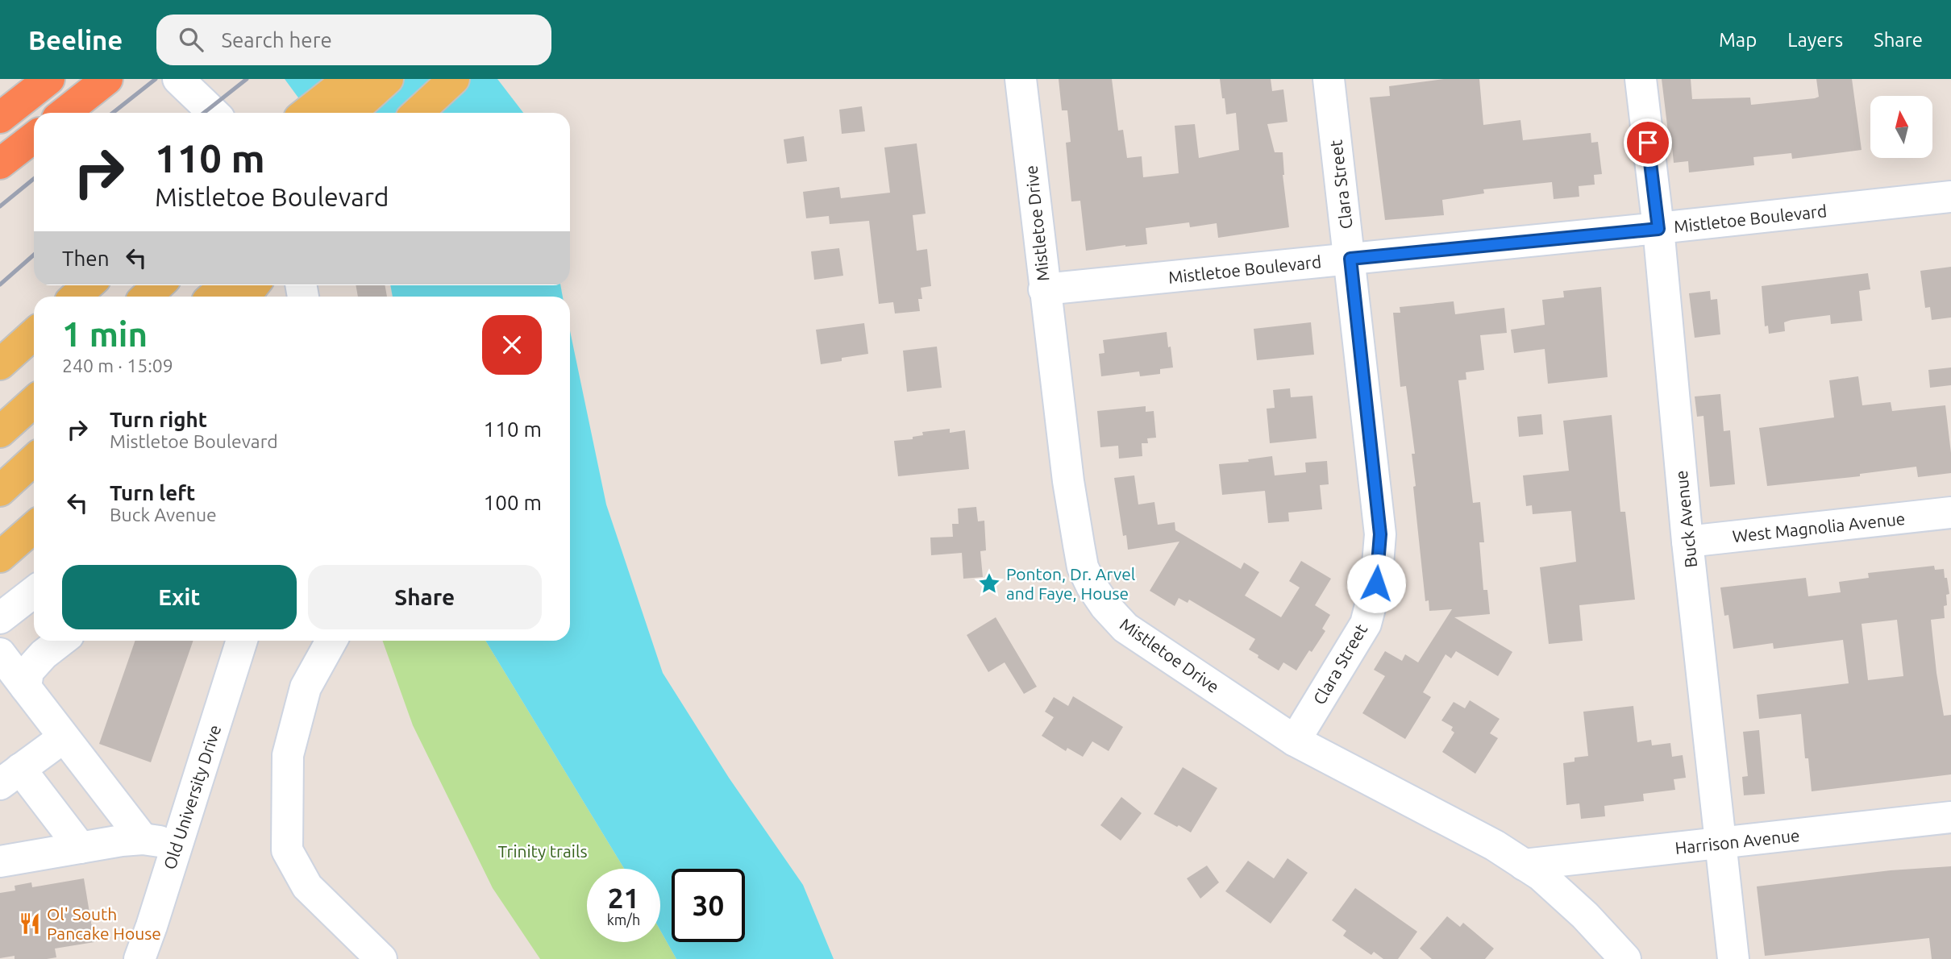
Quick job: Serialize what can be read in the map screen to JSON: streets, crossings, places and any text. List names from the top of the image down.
{
  "streets": {
    "street": [
      "Clara Street",
      "Mistletoe Boulevard",
      "Mistletoe Drive",
      "Buck Avenue",
      "West Magnolia Avenue",
      "Old University Drive",
      "Harrison Avenue"
    ]
  },
  "crossings": [
    ["Clara Street", "Mistletoe Boulevard"],
    ["Clara Street", "Mistletoe Drive"],
    ["Mistletoe Boulevard", "Mistletoe Drive"],
    ["Mistletoe Boulevard", "Buck Avenue"],
    ["Mistletoe Drive", "Harrison Avenue"],
    ["Buck Avenue", "West Magnolia Avenue"],
    ["Buck Avenue", "Harrison Avenue"]
  ],
  "parks": ["Trinity trails"],
  "places": {
    "place": ["Ponton, Dr. Arvel and Faye, House"],
    "restaurant": ["Ol' South Pancake House"]
  },
  "north": "top",
  "page": {
    "header": "Beeline",
    "search": "Search here",
    "nav": ["Map", "Layers", "Share"],
    "turn": ["110 m", "Mistletoe Boulevard"],
    "then": "Then",
    "heading": ["1 min", "240 m · 15:09"],
    "list": [
      {
        "name": "Turn right",
        "note": "Mistletoe Boulevard",
        "value": "110 m"
      },
      {
        "name": "Turn left",
        "note": "Buck Avenue",
        "value": "100 m"
      }
    ],
    "buttons": ["Exit", "Share"],
    "speed": "21 km/h",
    "limit": "30"
  }
}
